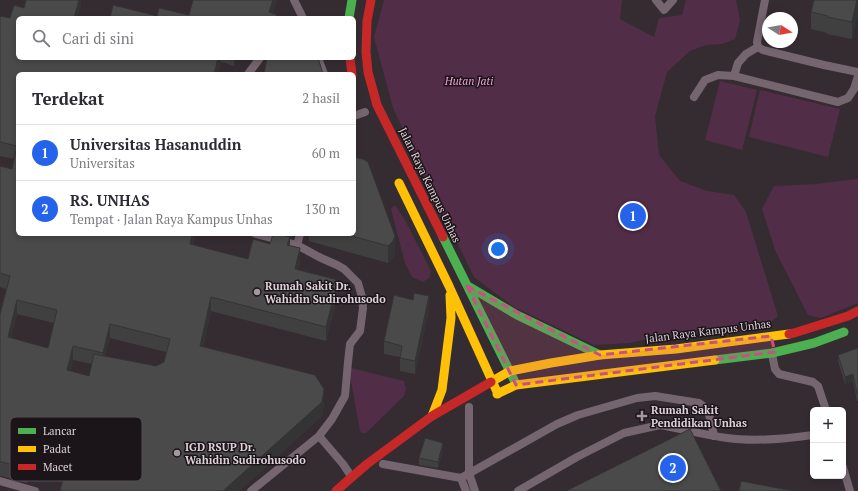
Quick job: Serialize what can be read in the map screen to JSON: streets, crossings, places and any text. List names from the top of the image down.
{
  "streets": {
    "street": ["Jalan Raya Kampus Unhas"]
  },
  "parks": ["Hutan Jati"],
  "places": {
    "other": ["Rumah Sakit Dr. Wahidin Sudirohusodo", "IGD RSUP Dr. Wahidin Sudirohusodo"],
    "health": ["Rumah Sakit Pendidikan Unhas"]
  },
  "legend": ["Lancar", "Padat", "Macet"],
  "north": "right",
  "page": {
    "search": "Cari di sini",
    "heading": ["Terdekat", "2 hasil"],
    "list": [
      {
        "mark": "1",
        "name": "Universitas Hasanuddin",
        "note": "Universitas",
        "value": "60 m"
      },
      {
        "mark": "2",
        "name": "RS. UNHAS",
        "note": "Tempat · Jalan Raya Kampus Unhas",
        "value": "130 m"
      }
    ],
    "pins": ["1", "2"],
    "map_buttons": ["+", "−"]
  }
}
